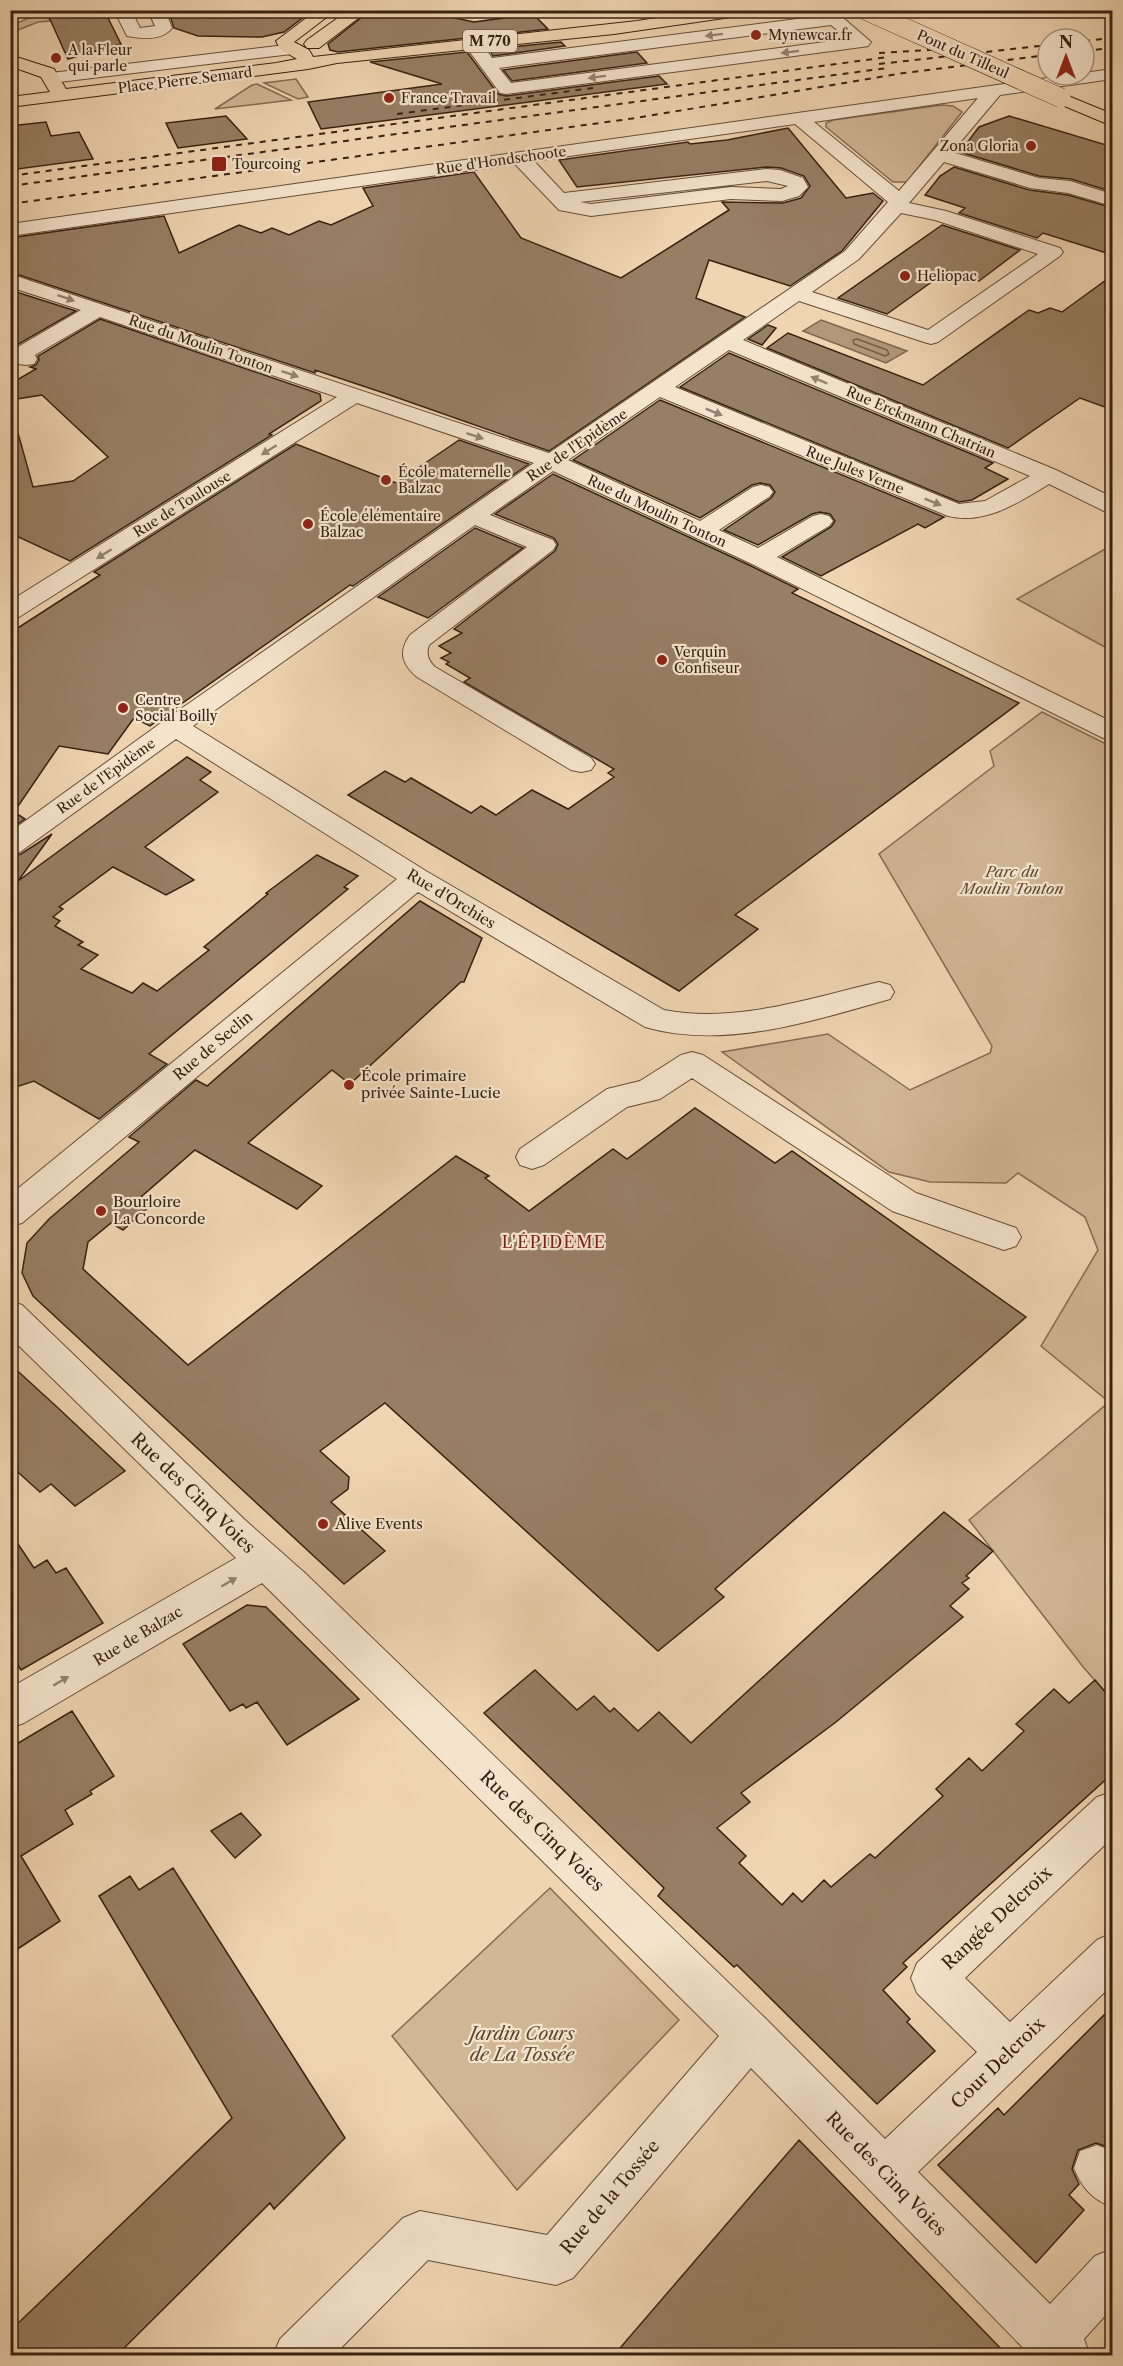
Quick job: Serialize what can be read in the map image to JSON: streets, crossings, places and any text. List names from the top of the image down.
{
  "streets": {
    "main road": ["M 770", "Pont du Tilleul", "Place Pierre Semard"],
    "street": [
      "Rue d'Hondschoote",
      "Rue du Moulin Tonton",
      "Rue Erckmann Chatrian",
      "Rue de l'Epidème",
      "Rue Jules Verne",
      "Rue de Toulouse",
      "Rue d'Orchies",
      "Rue de Seclin",
      "Rue des Cinq Voies",
      "Rue de Balzac",
      "Rangée Delcroix",
      "Cour Delcroix",
      "Rue de la Tossée"
    ]
  },
  "crossings": [
    ["M 770", "Place Pierre Semard"],
    ["Rue d'Hondschoote", "Rue de l'Epidème"],
    ["Rue du Moulin Tonton", "Rue de l'Epidème"],
    ["Rue du Moulin Tonton", "Rue de Toulouse"],
    ["Rue Erckmann Chatrian", "Rue de l'Epidème"],
    ["Rue Erckmann Chatrian", "Rue Jules Verne"],
    ["Rue de l'Epidème", "Rue Jules Verne"],
    ["Rue de l'Epidème", "Rue d'Orchies"],
    ["Rue d'Orchies", "Rue de Seclin"],
    ["Rue des Cinq Voies", "Rue de Balzac"],
    ["Rue des Cinq Voies", "Cour Delcroix"],
    ["Rue des Cinq Voies", "Rue de la Tossée"],
    ["Rangée Delcroix", "Cour Delcroix"]
  ],
  "one_way": [
    "Rue du Moulin Tonton",
    "Rue Jules Verne",
    "Rue de Toulouse",
    "Rue de Balzac"
  ],
  "districts": ["L'ÉPIDÈME"],
  "parks": ["Parc du Moulin Tonton", "Jardin Cours de La Tossée"],
  "places": {
    "other": [
      "Mynewcar.fr",
      "A la Fleur qui parle",
      "France Travail",
      "Zona Gloria",
      "Heliopac",
      "École maternelle Balzac",
      "École élémentaire Balzac",
      "Verquin Confiseur",
      "Centre Social Boilly",
      "École primaire privée Sainte-Lucie",
      "Bourloire La Concorde",
      "Alive Events"
    ],
    "transit": ["Tourcoing"]
  },
  "north": "top"
}
